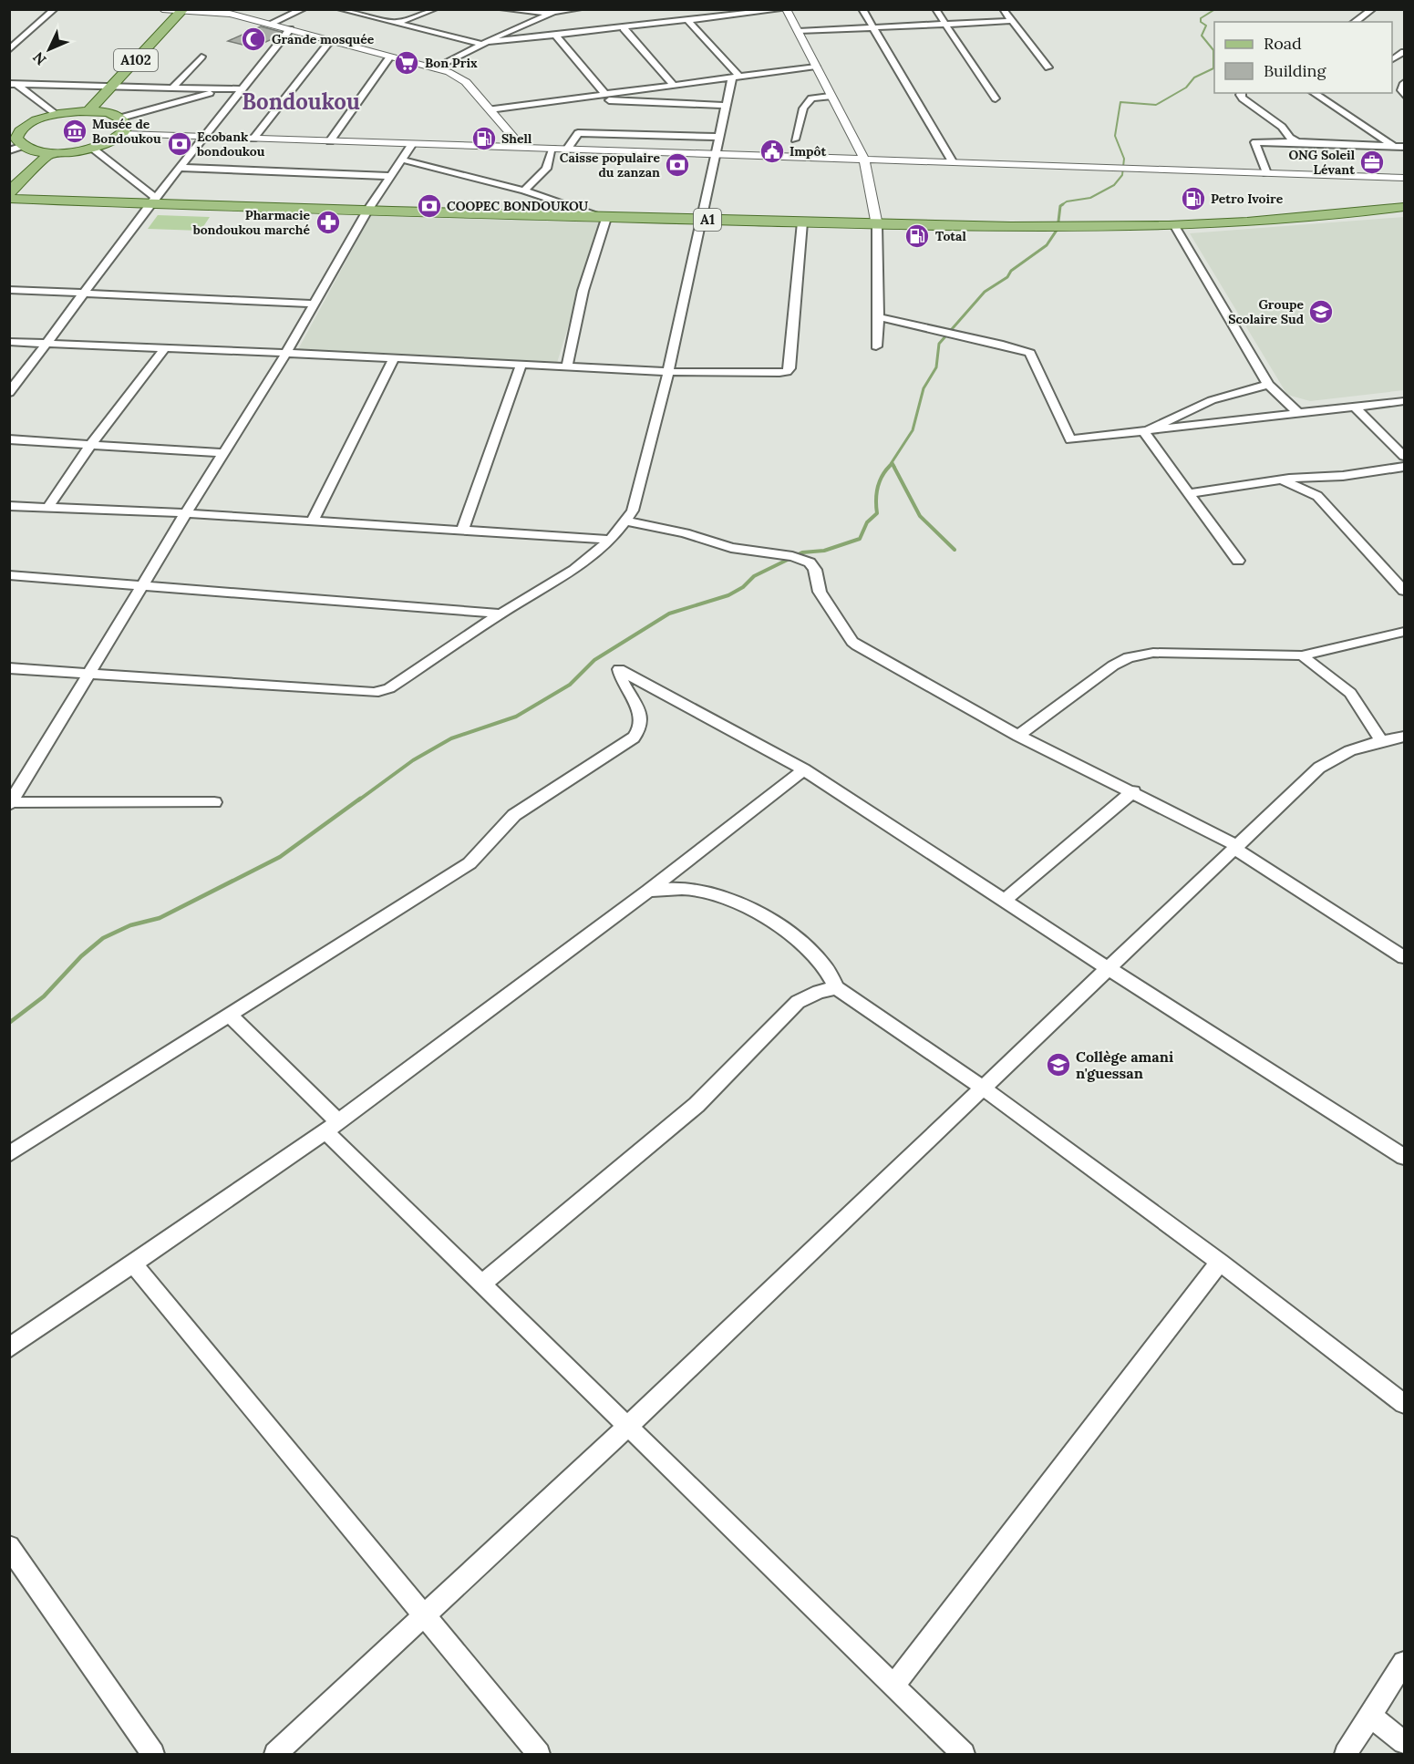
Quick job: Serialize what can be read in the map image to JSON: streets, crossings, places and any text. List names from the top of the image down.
{
  "streets": {
    "main road": ["A102", "A1"]
  },
  "districts": ["Bondoukou"],
  "places": {
    "mosque": ["Grande mosquée"],
    "supermarket": ["Bon Prix"],
    "museum": ["Musée de Bondoukou"],
    "fuel station": ["Shell", "Petro Ivoire", "Total"],
    "bank": ["Ecobank bondoukou", "Caisse populaire du zanzan", "COOPEC BONDOUKOU"],
    "public building": ["Impôt"],
    "office": ["ONG Soleil Lévant"],
    "pharmacy": ["Pharmacie bondoukou marché"],
    "school or university": ["Groupe Scolaire Sud", "Collège amani n'guessan"]
  },
  "legend": ["Road", "Building"],
  "north": "bottom left"
}
